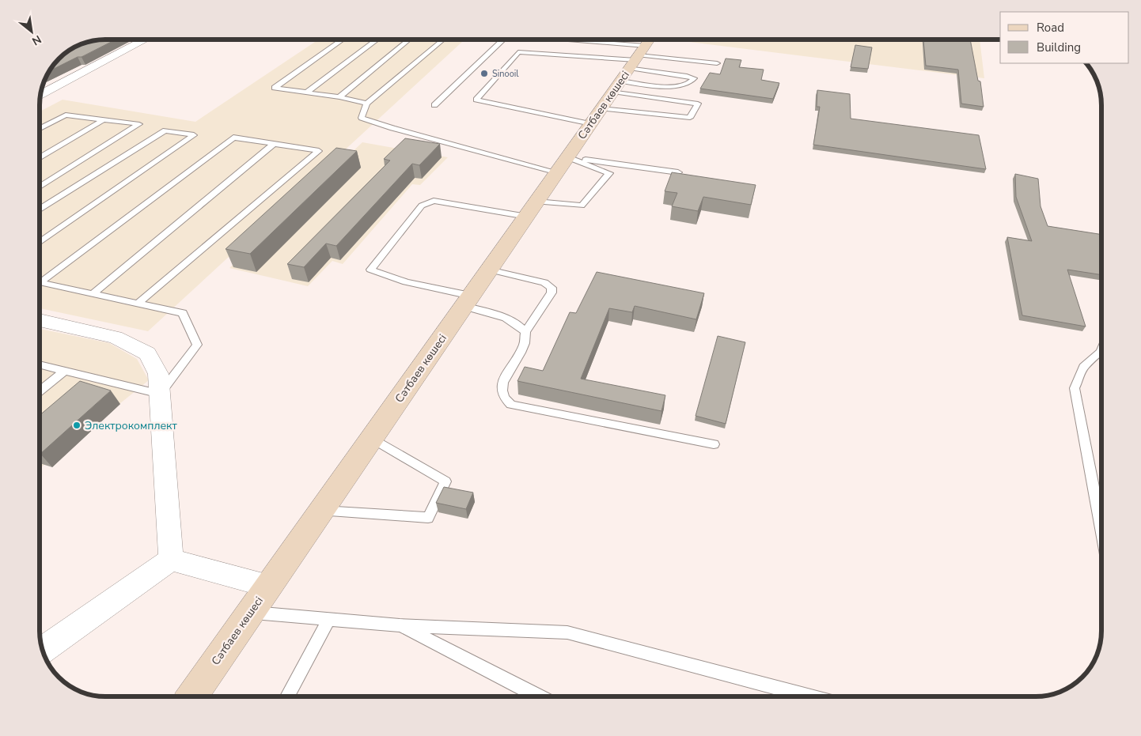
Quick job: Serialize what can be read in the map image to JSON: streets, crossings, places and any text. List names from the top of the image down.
{
  "streets": {
    "main road": ["Сәтбаев көшесі"]
  },
  "places": ["Sinooil", "Электрокомплект"],
  "legend": ["Road", "Building"],
  "north": "bottom right"
}
